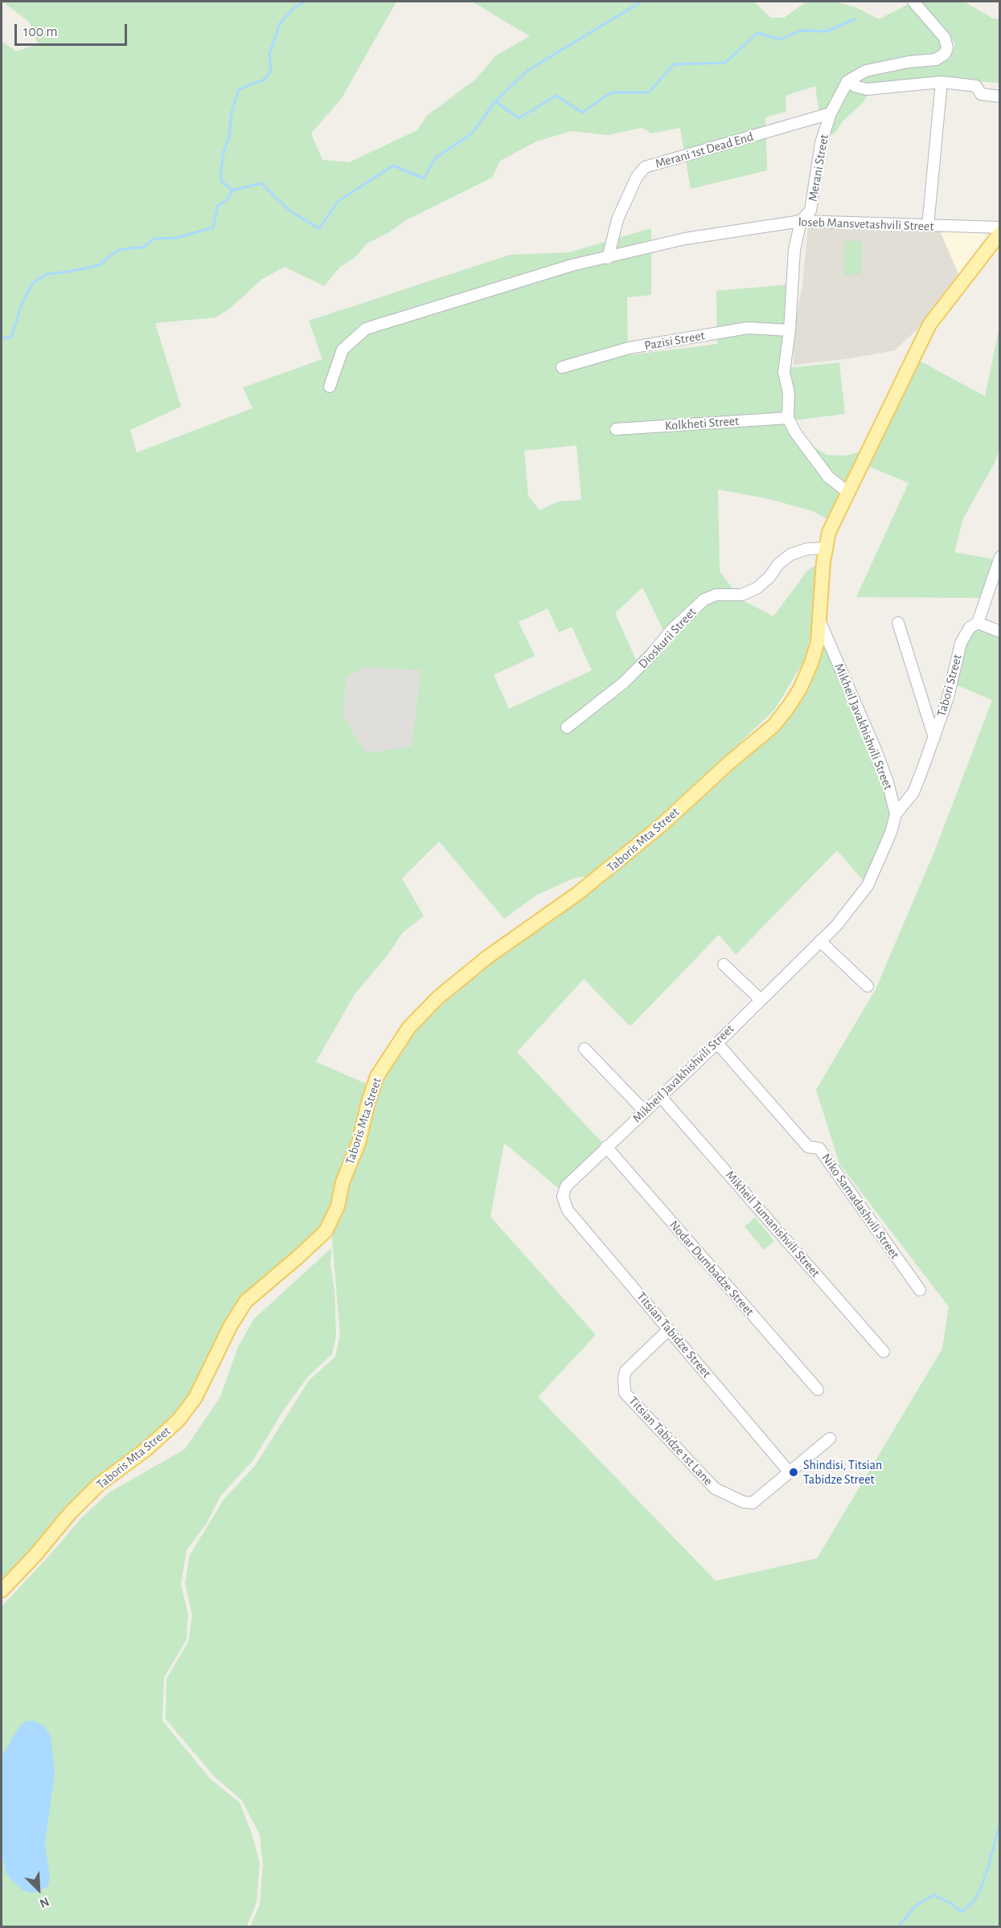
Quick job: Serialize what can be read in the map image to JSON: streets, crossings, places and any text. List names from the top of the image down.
{
  "streets": {
    "main road": ["Mikheil Javakhishvili Street", "Taboris Mta Street"],
    "street": [
      "Merani 1st Dead End",
      "Merani Street",
      "Ioseb Mansvetashvili Street",
      "Pazisi Street",
      "Kolkheti Street",
      "Dioskurii Street",
      "Tabori Street",
      "Niko Samadashvili Street",
      "Mikheil Tumanishvili Street",
      "Nodar Dumbadze Street",
      "Titsian Tabidze Street",
      "Titsian Tabidze 1st Lane"
    ]
  },
  "crossings": [
    ["Merani 1st Dead End", "Merani Street"],
    ["Merani 1st Dead End", "Ioseb Mansvetashvili Street"],
    ["Merani Street", "Ioseb Mansvetashvili Street"],
    ["Merani Street", "Pazisi Street"],
    ["Merani Street", "Kolkheti Street"],
    ["Dioskurii Street", "Mikheil Javakhishvili Street"],
    ["Tabori Street", "Mikheil Javakhishvili Street"],
    ["Mikheil Javakhishvili Street", "Taboris Mta Street"],
    ["Mikheil Javakhishvili Street", "Niko Samadashvili Street"],
    ["Mikheil Javakhishvili Street", "Mikheil Tumanishvili Street"],
    ["Mikheil Javakhishvili Street", "Nodar Dumbadze Street"],
    ["Mikheil Javakhishvili Street", "Titsian Tabidze Street"],
    ["Titsian Tabidze Street", "Titsian Tabidze 1st Lane"]
  ],
  "places": ["Shindisi, Titsian Tabidze Street"],
  "scale_bar": "100 m",
  "north": "bottom right"
}
